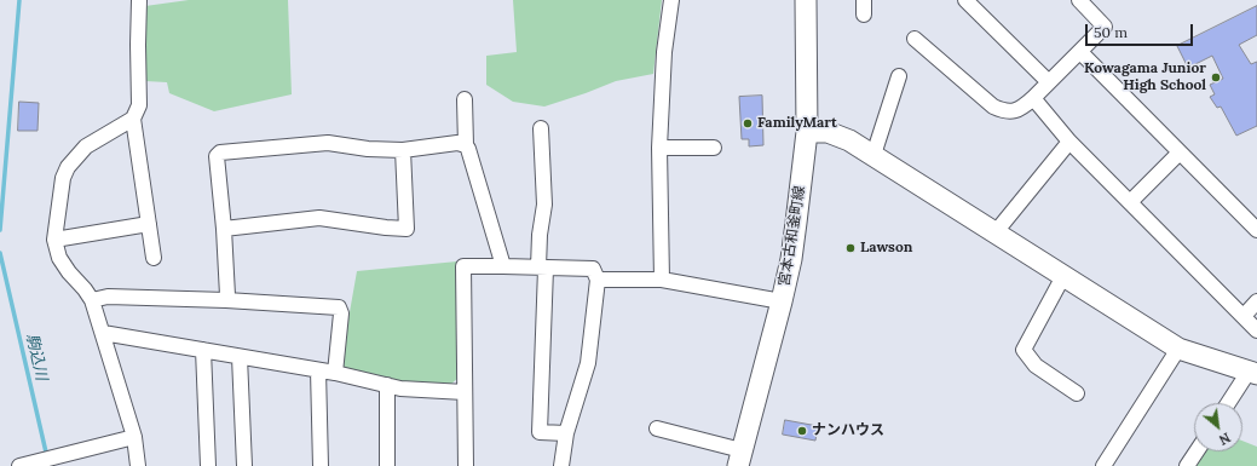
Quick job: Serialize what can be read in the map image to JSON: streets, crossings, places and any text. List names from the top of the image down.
{
  "streets": {
    "street": ["宮本古和釜町線"]
  },
  "water": ["駒込川"],
  "places": [
    "Kowagama Junior High School",
    "FamilyMart",
    "Lawson",
    "ナンハウス"
  ],
  "scale_bar": "50 m",
  "north": "bottom right"
}
